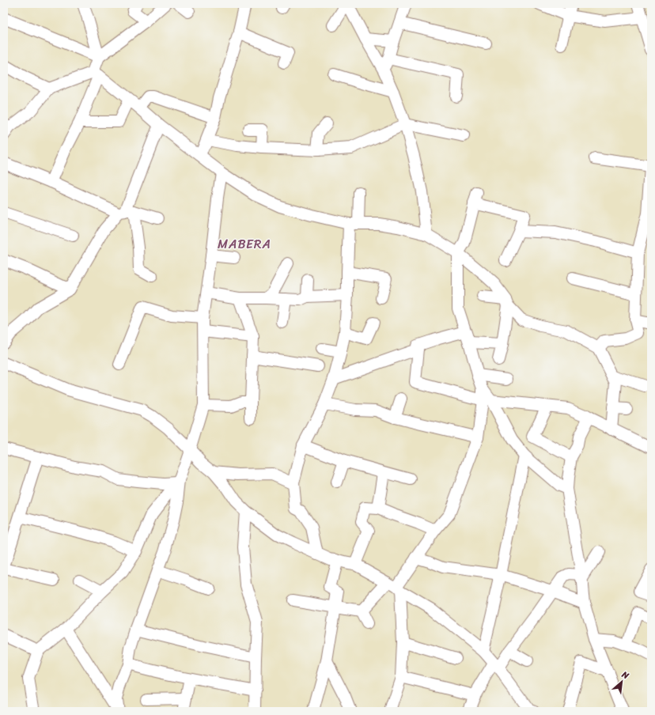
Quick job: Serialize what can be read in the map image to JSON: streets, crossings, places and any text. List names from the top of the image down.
{
  "districts": ["MABERA"],
  "north": "top right"
}
